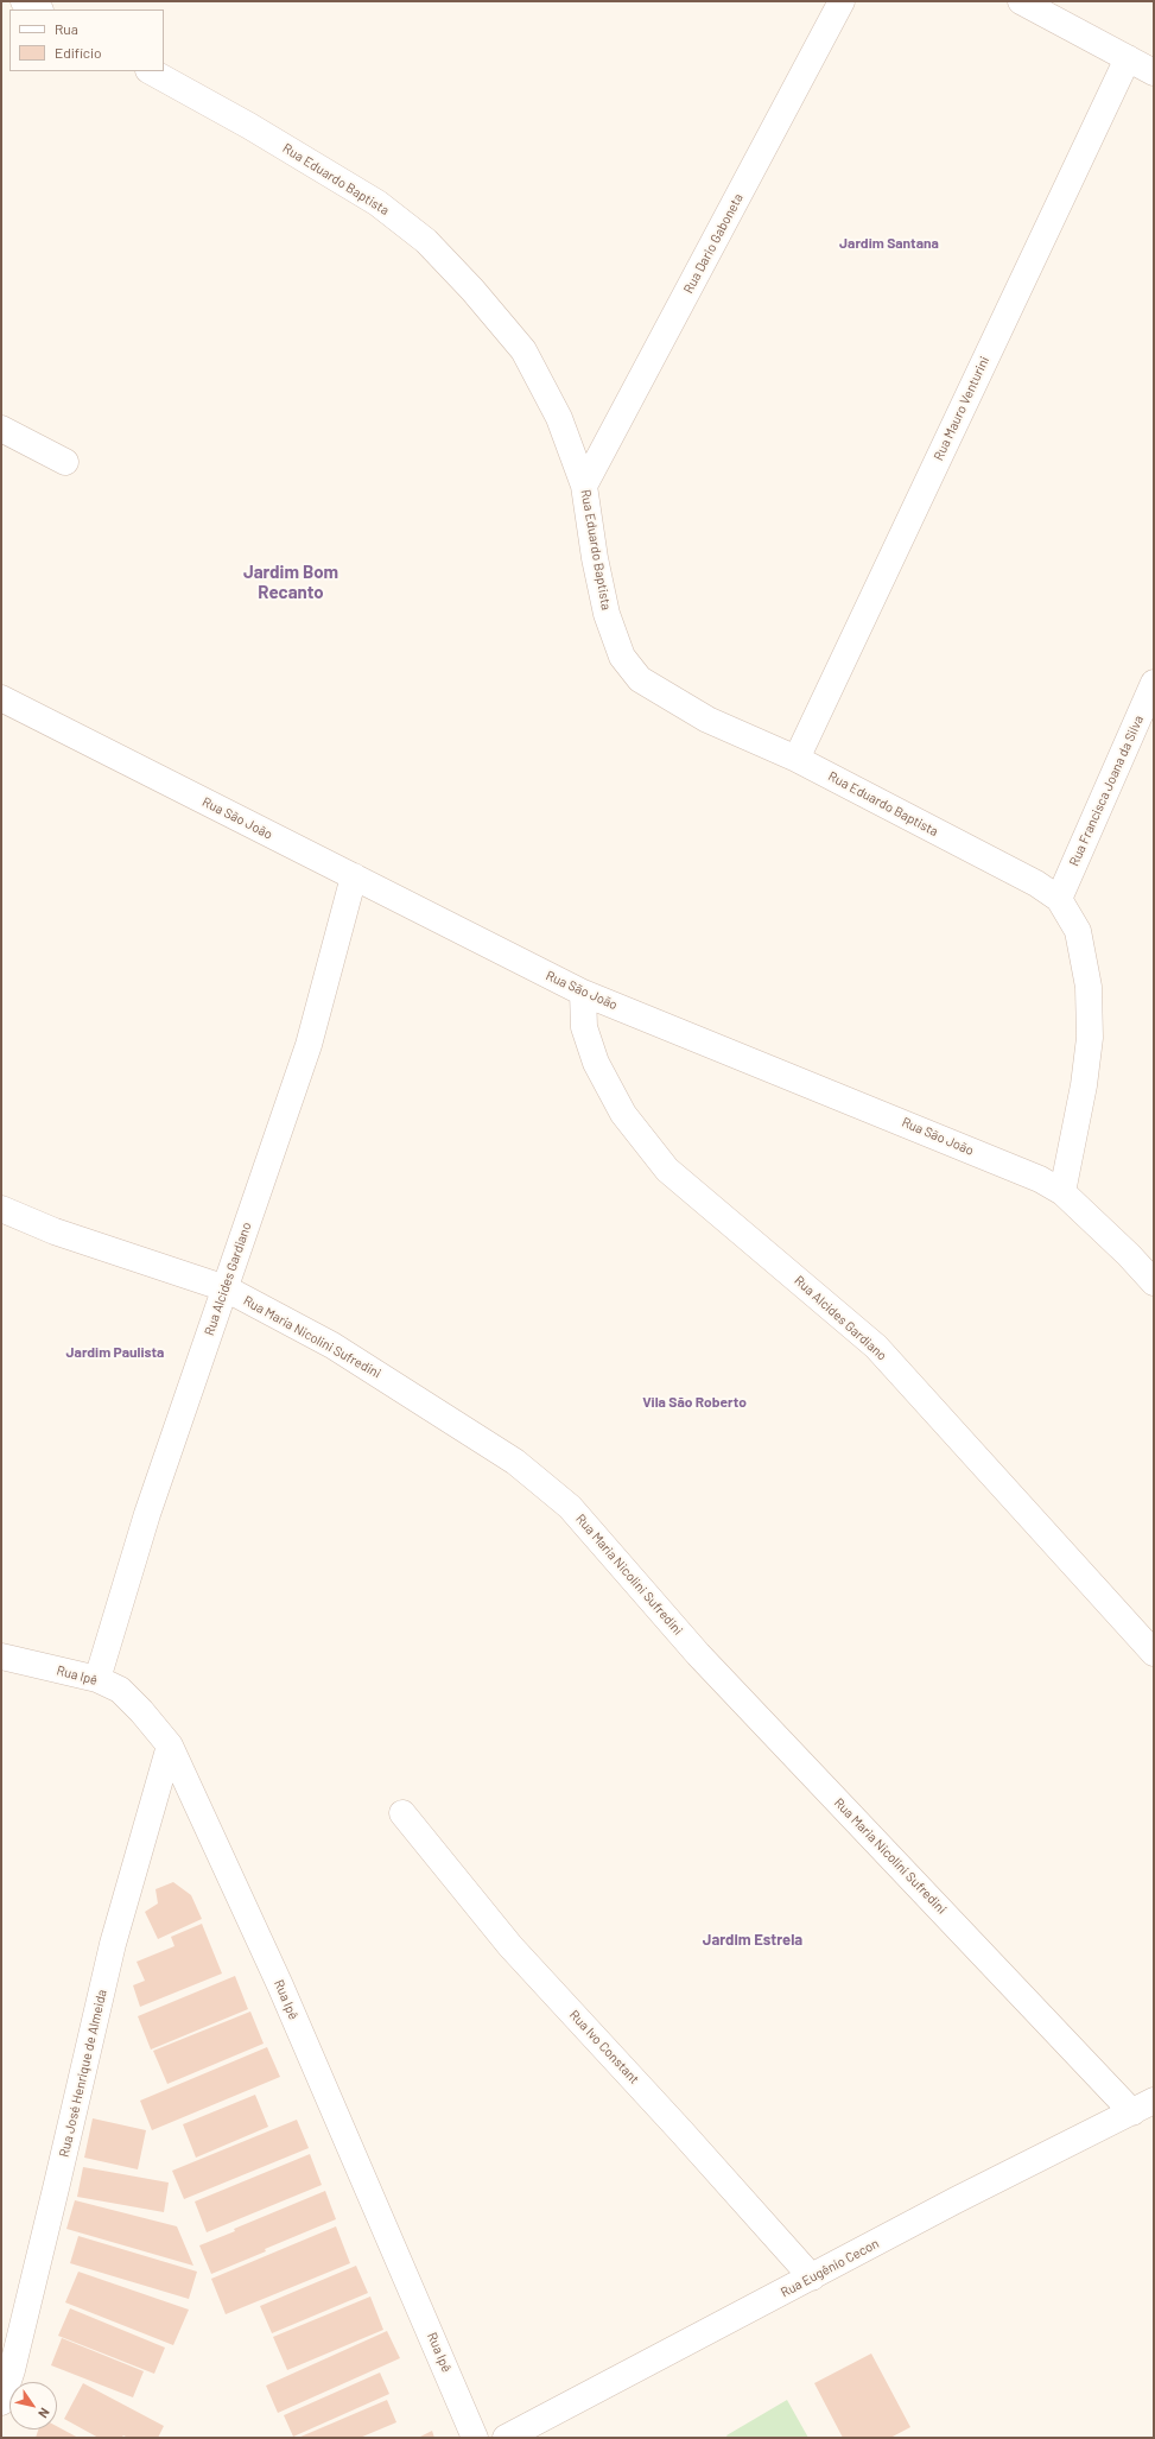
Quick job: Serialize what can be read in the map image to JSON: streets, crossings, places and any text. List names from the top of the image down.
{
  "streets": {
    "street": [
      "Rua Eduardo Baptista",
      "Rua Dario Gaboneta",
      "Rua Mauro Venturini",
      "Rua Francisca Joana da Silva",
      "Rua São João",
      "Rua Alcides Gardiano",
      "Rua Maria Nicolini Sufredini",
      "Rua Ipê",
      "Rua Ivo Constant",
      "Rua José Henrique de Almeida",
      "Rua Eugênio Cecon"
    ]
  },
  "crossings": [
    ["Rua Eduardo Baptista", "Rua Dario Gaboneta"],
    ["Rua Eduardo Baptista", "Rua Mauro Venturini"],
    ["Rua Eduardo Baptista", "Rua Francisca Joana da Silva"],
    ["Rua Eduardo Baptista", "Rua São João"],
    ["Rua São João", "Rua Alcides Gardiano"],
    ["Rua Alcides Gardiano", "Rua Maria Nicolini Sufredini"],
    ["Rua Alcides Gardiano", "Rua Ipê"],
    ["Rua Maria Nicolini Sufredini", "Rua Eugênio Cecon"],
    ["Rua Ipê", "Rua José Henrique de Almeida"],
    ["Rua Ivo Constant", "Rua Eugênio Cecon"]
  ],
  "districts": [
    "Jardim Santana",
    "Jardim Bom Recanto",
    "Jardim Paulista",
    "Vila São Roberto",
    "Jardim Estrela"
  ],
  "legend": ["Rua", "Edifício"],
  "north": "bottom right"
}
